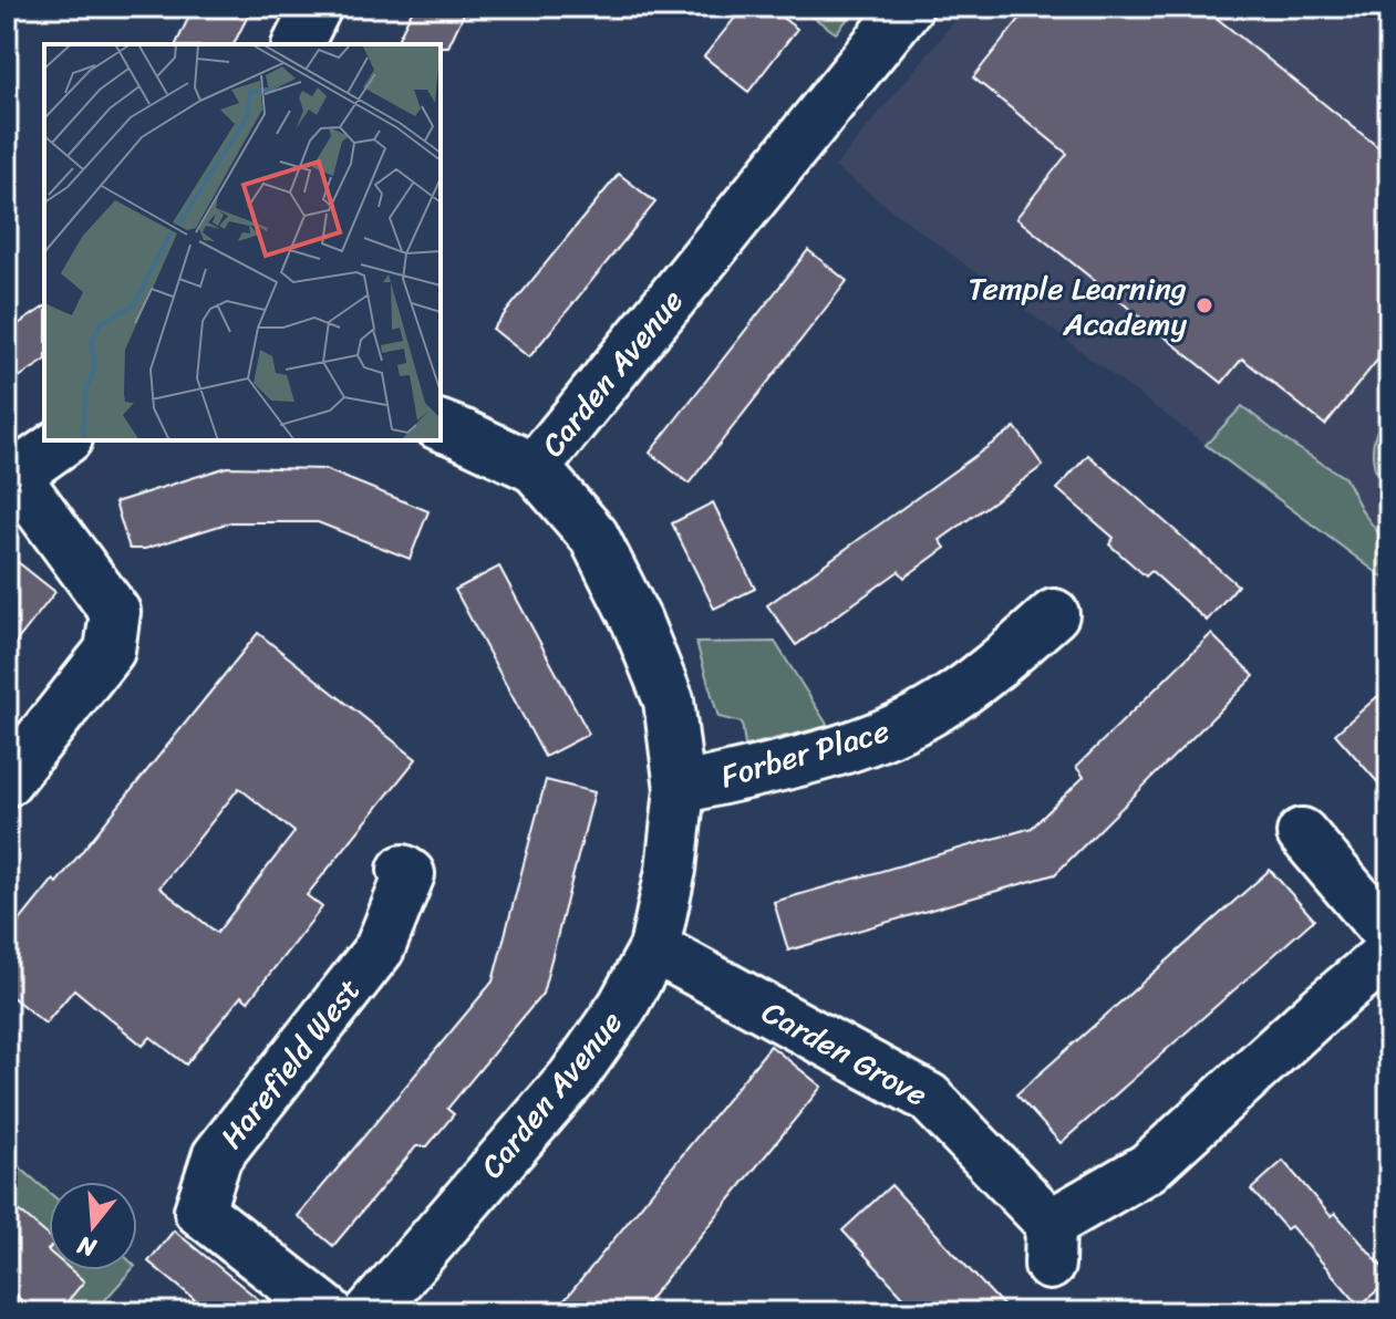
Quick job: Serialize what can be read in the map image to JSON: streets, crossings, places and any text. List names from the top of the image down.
{
  "streets": {
    "street": [
      "Carden Avenue",
      "Forber Place",
      "Carden Grove",
      "Harefield West"
    ]
  },
  "crossings": [
    ["Carden Avenue", "Forber Place"],
    ["Carden Avenue", "Carden Grove"]
  ],
  "places": ["Temple Learning Academy"],
  "north": "bottom"
}
